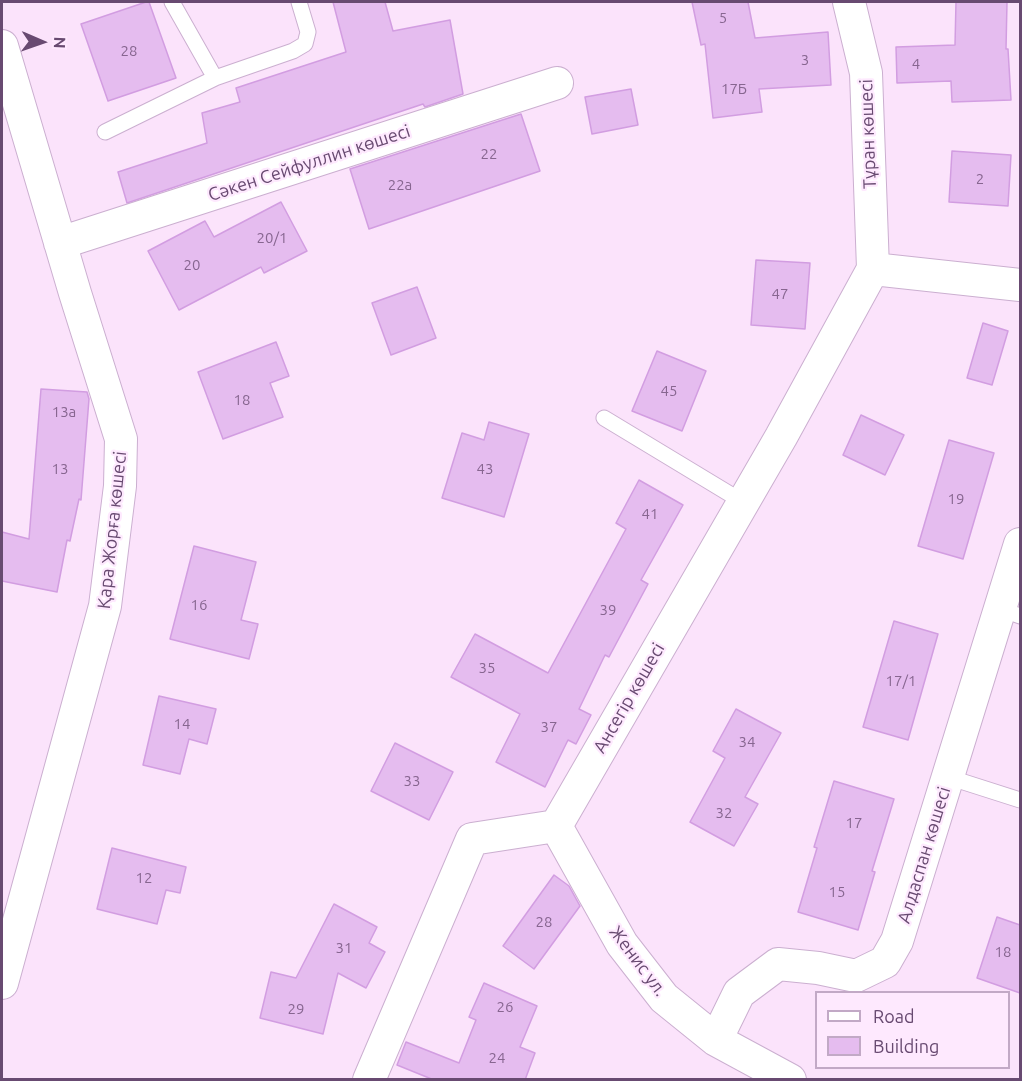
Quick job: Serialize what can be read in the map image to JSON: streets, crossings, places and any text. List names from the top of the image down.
{
  "streets": {
    "street": [
      "Тұран көшесі",
      "Сәкен Сейфуллин көшесі",
      "Қара Жорға көшесі",
      "Ансегір көшесі",
      "Алдаспан көшесі",
      "Женис ул."
    ]
  },
  "crossings": [
    ["Тұран көшесі", "Ансегір көшесі"],
    ["Сәкен Сейфуллин көшесі", "Қара Жорға көшесі"],
    ["Ансегір көшесі", "Женис ул."],
    ["Алдаспан көшесі", "Женис ул."]
  ],
  "house_numbers": [
    "5",
    "28",
    "3",
    "4",
    "17Б",
    "22",
    "2",
    "22а",
    "20/1",
    "20",
    "47",
    "45",
    "18",
    "13а",
    "13",
    "43",
    "19",
    "41",
    "16",
    "39",
    "35",
    "17/1",
    "14",
    "37",
    "34",
    "33",
    "32",
    "17",
    "12",
    "15",
    "28",
    "31",
    "18",
    "26",
    "29",
    "24"
  ],
  "legend": ["Road", "Building"],
  "north": "right"
}
